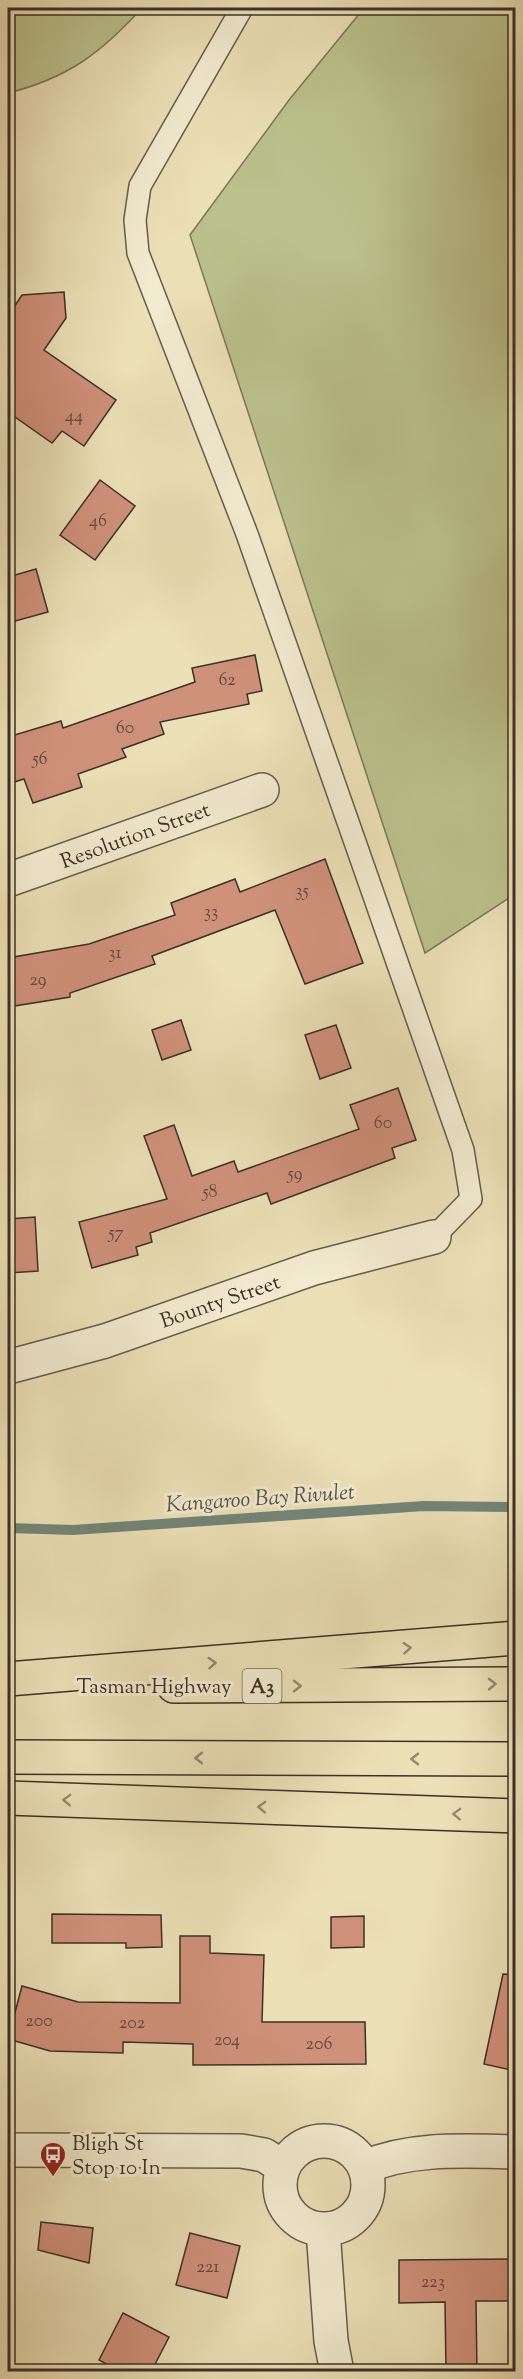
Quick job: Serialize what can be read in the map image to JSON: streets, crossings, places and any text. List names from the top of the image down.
{
  "streets": {
    "highway": ["Tasman Highway", "A3"],
    "street": ["Resolution Street", "Bounty Street"]
  },
  "water": ["Kangaroo Bay Rivulet"],
  "places": {
    "bus stop": ["Bligh St Stop 10 In"]
  },
  "house_numbers": [
    "44",
    "46",
    "62",
    "60",
    "56",
    "35",
    "33",
    "31",
    "29",
    "60",
    "59",
    "58",
    "57",
    "200",
    "202",
    "204",
    "206",
    "221",
    "223"
  ]
}
